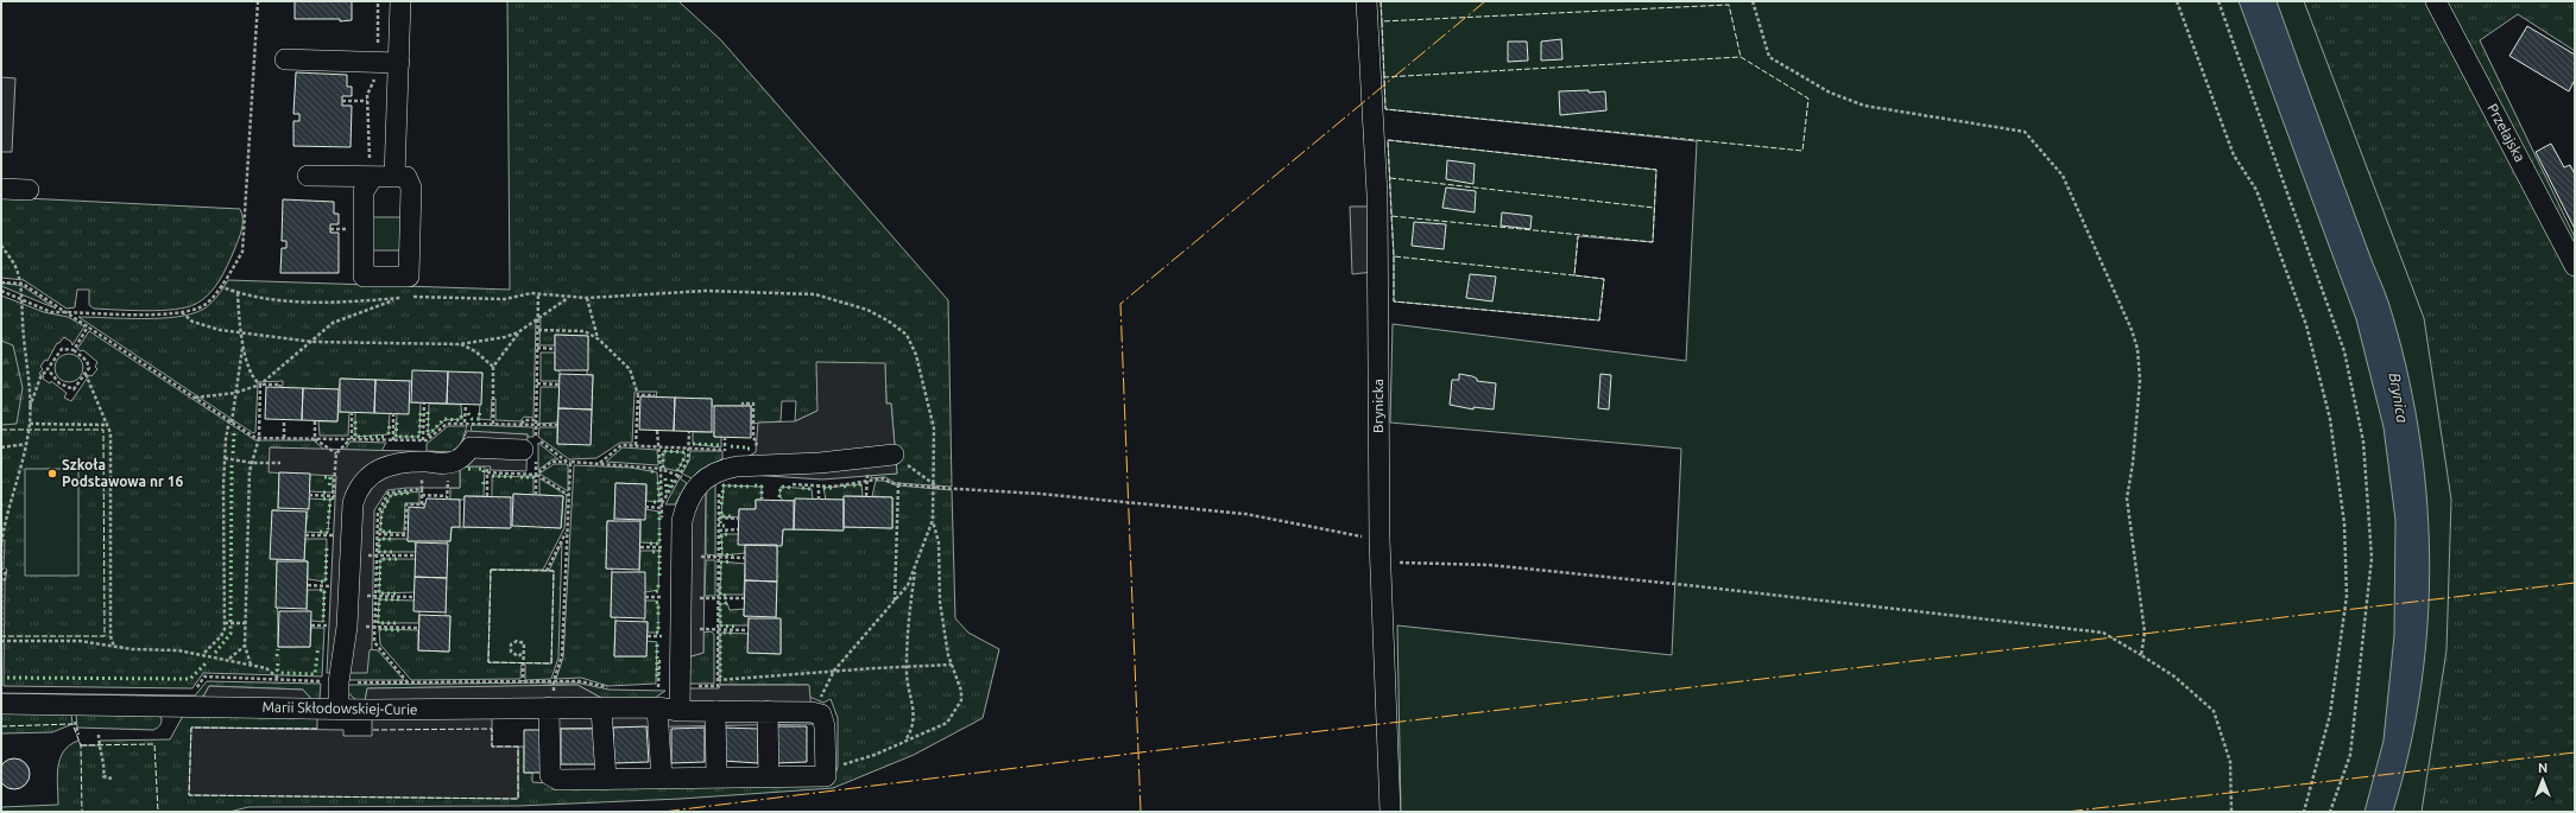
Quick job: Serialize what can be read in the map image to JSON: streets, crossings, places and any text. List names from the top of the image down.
{
  "streets": {
    "street": ["Przełajska", "Brynicka", "Marii Skłodowskiej-Curie"]
  },
  "water": ["Brynica"],
  "places": ["Szkoła Podstawowa nr 16"],
  "north": "top"
}
